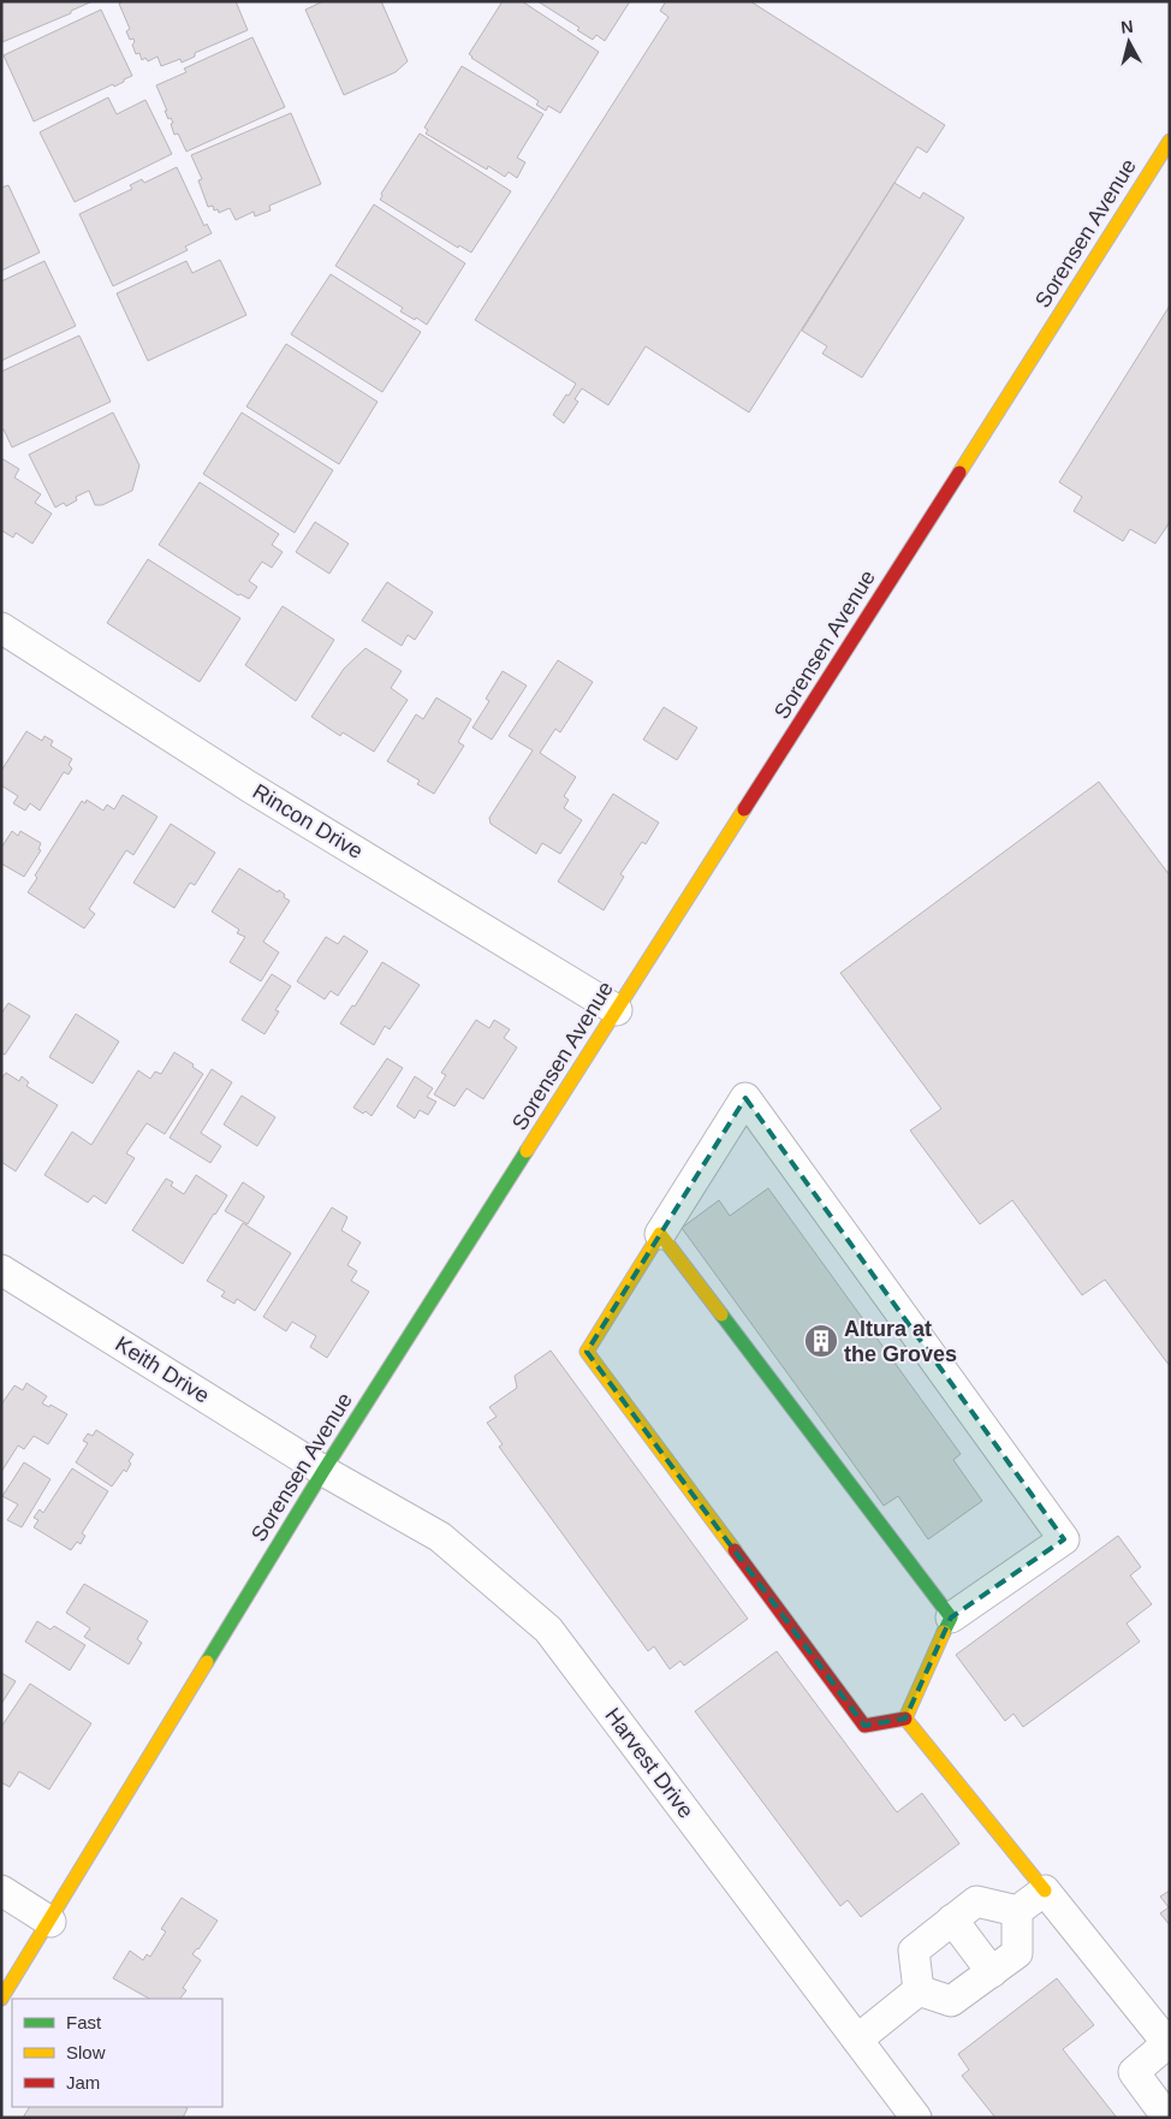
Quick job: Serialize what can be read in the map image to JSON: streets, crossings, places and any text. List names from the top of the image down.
{
  "streets": {
    "street": [
      "Sorensen Avenue",
      "Rincon Drive",
      "Keith Drive",
      "Harvest Drive"
    ]
  },
  "crossings": [
    ["Sorensen Avenue", "Rincon Drive"],
    ["Sorensen Avenue", "Keith Drive"],
    ["Sorensen Avenue", "Harvest Drive"],
    ["Keith Drive", "Harvest Drive"]
  ],
  "places": {
    "building": ["Altura at the Groves"]
  },
  "legend": ["Fast", "Slow", "Jam"],
  "north": "top"
}
